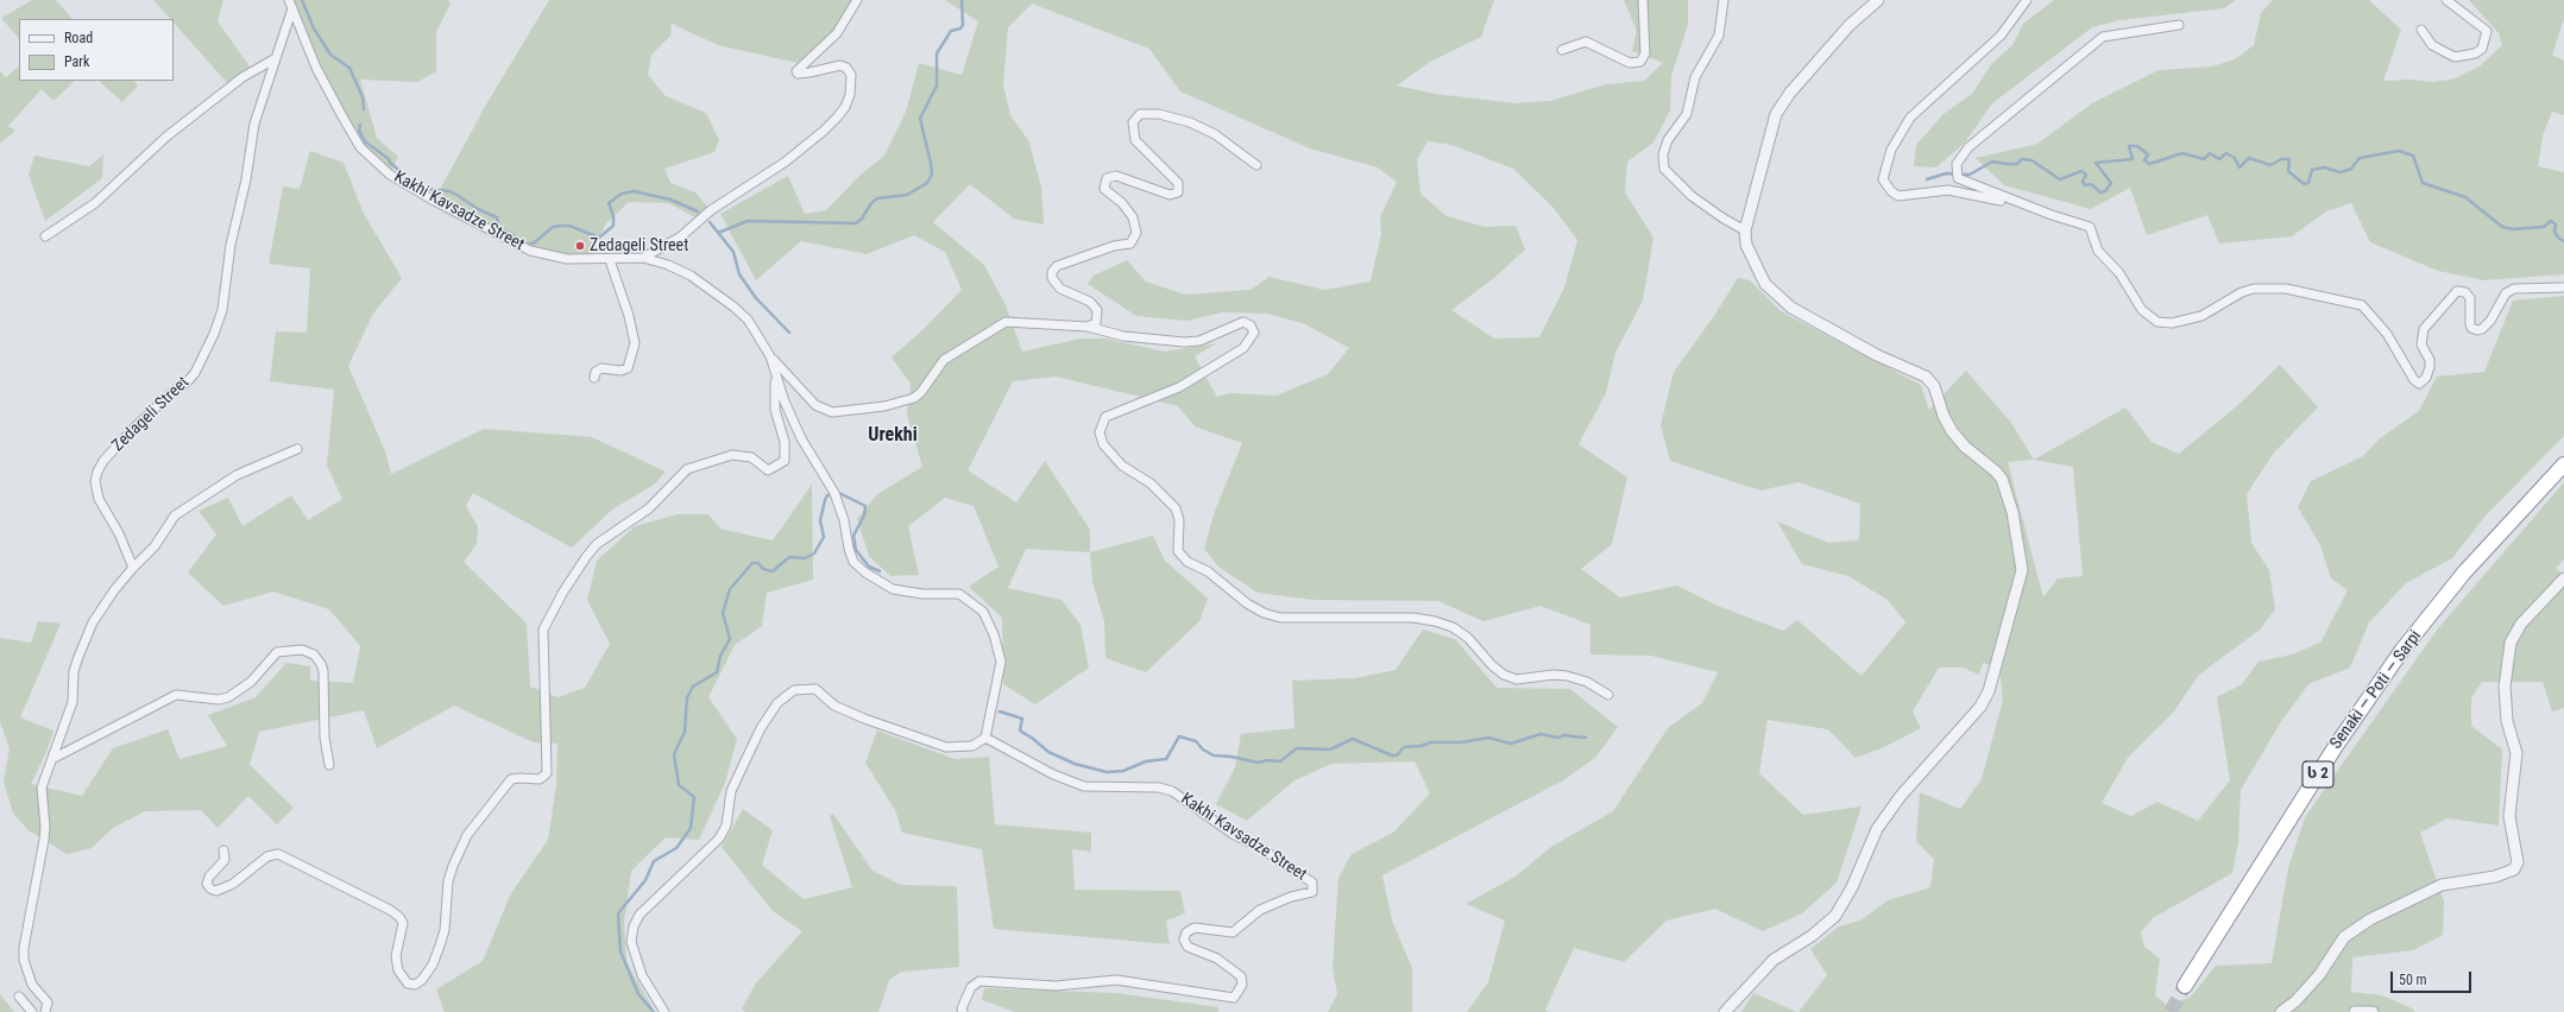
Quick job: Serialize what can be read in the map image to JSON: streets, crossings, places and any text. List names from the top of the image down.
{
  "streets": {
    "highway": ["Senaki — Poti — Sarpi", "ს 2"],
    "street": ["Kakhi Kavsadze Street", "Zedageli Street"]
  },
  "crossings": [
    ["Kakhi Kavsadze Street", "Zedageli Street"]
  ],
  "districts": ["Urekhi"],
  "places": ["Zedageli Street"],
  "legend": ["Road", "Park"],
  "scale_bar": "50 m"
}
